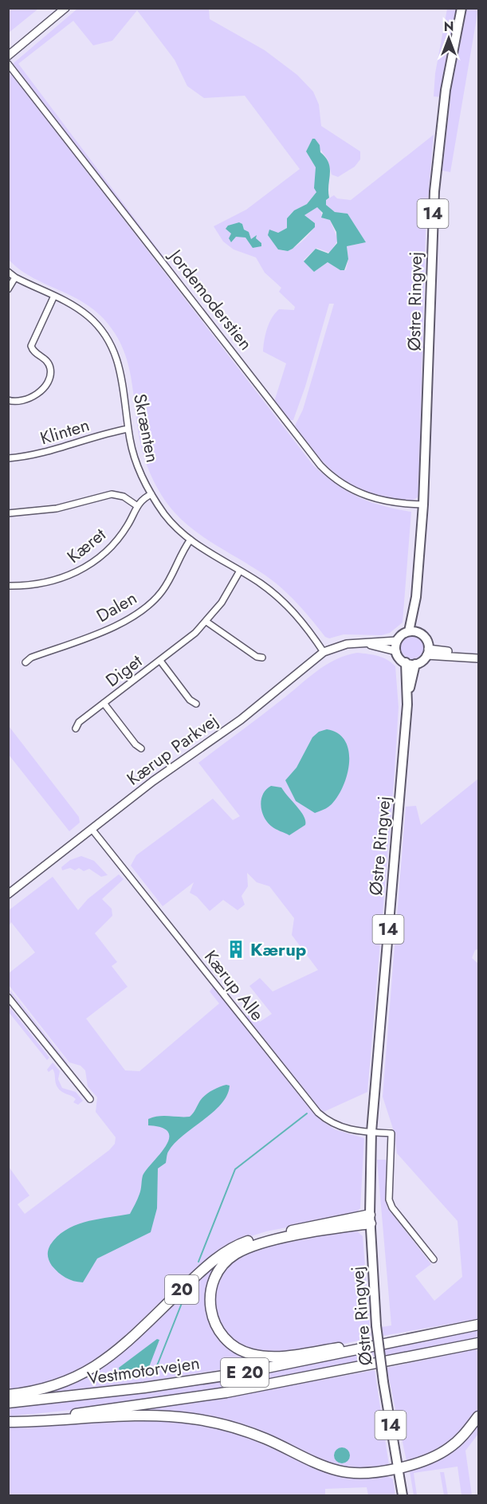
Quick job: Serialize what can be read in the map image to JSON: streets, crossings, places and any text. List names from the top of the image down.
{
  "streets": {
    "highway": ["20", "Vestmotorvejen", "E 20"],
    "main road": ["14", "Østre Ringvej"],
    "street": [
      "Jordemoderstien",
      "Skrænten",
      "Klinten",
      "Kæret",
      "Dalen",
      "Diget",
      "Kærup Parkvej",
      "Kærup Alle"
    ]
  },
  "crossings": [
    ["14", "Østre Ringvej"],
    ["14", "Kærup Parkvej"],
    ["Jordemoderstien", "Østre Ringvej"],
    ["Østre Ringvej", "Kærup Parkvej"],
    ["Østre Ringvej", "Kærup Alle"],
    ["Østre Ringvej", "20"],
    ["Skrænten", "Klinten"],
    ["Skrænten", "Kæret"],
    ["Skrænten", "Dalen"],
    ["Skrænten", "Diget"],
    ["Skrænten", "Kærup Parkvej"],
    ["Kærup Parkvej", "Kærup Alle"],
    ["20", "Vestmotorvejen"]
  ],
  "places": {
    "building": ["Kærup"]
  },
  "north": "top"
}
